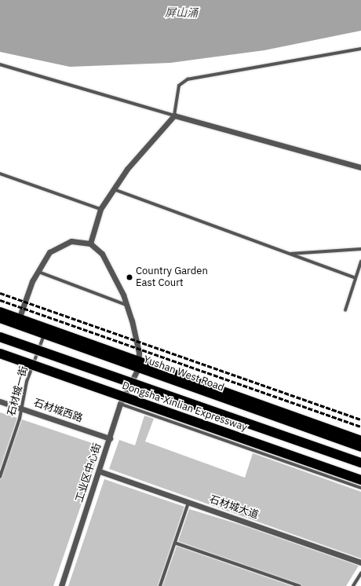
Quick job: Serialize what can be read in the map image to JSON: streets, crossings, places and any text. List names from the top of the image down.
{
  "streets": {
    "highway": ["Dongsha-Xinlian Expressway"],
    "main road": ["Yushan West Road"],
    "street": ["石材城西路", "工业区中心街", "石材城大道"],
    "lane": ["石材城一街"]
  },
  "crossings": [
    ["Yushan West Road", "石材城一街"],
    ["Yushan West Road", "工业区中心街"],
    ["石材城一街", "石材城西路"],
    ["石材城西路", "工业区中心街"],
    ["工业区中心街", "石材城大道"]
  ],
  "water": ["屏山涌"],
  "places": ["Country Garden East Court"]
}
